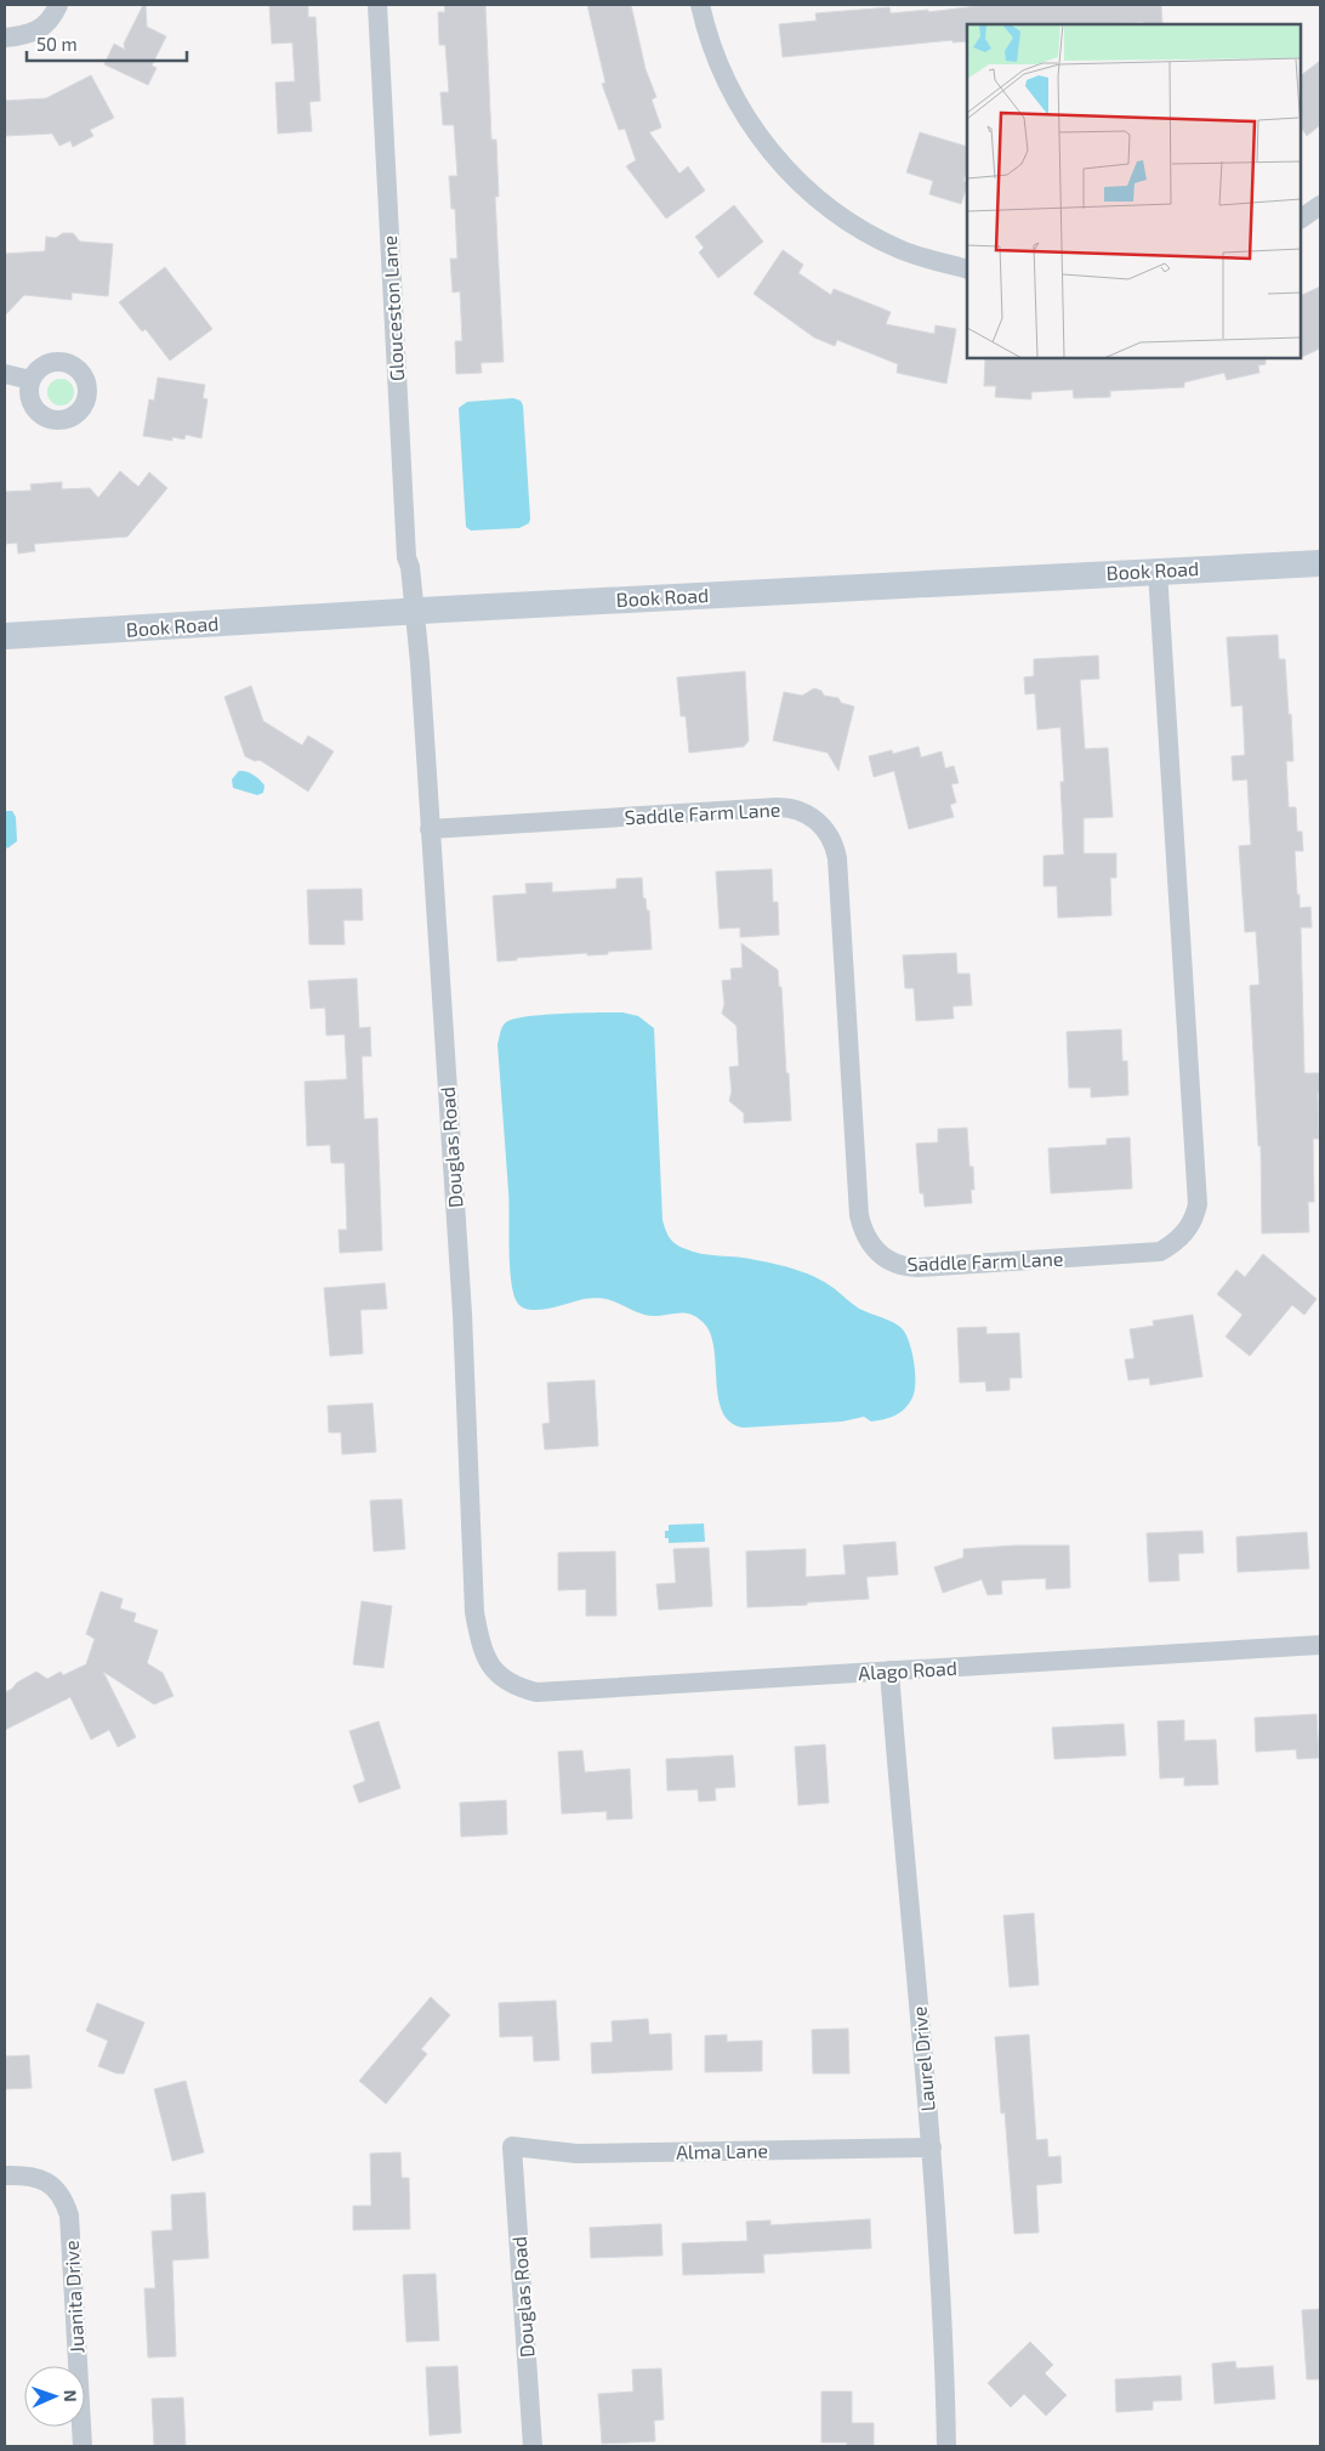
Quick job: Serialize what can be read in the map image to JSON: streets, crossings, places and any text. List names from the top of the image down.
{
  "streets": {
    "street": [
      "Glouceston Lane",
      "Book Road",
      "Saddle Farm Lane",
      "Douglas Road",
      "Alago Road",
      "Laurel Drive",
      "Alma Lane",
      "Juanita Drive"
    ]
  },
  "crossings": [
    ["Glouceston Lane", "Book Road"],
    ["Glouceston Lane", "Douglas Road"],
    ["Book Road", "Saddle Farm Lane"],
    ["Book Road", "Douglas Road"],
    ["Saddle Farm Lane", "Douglas Road"],
    ["Douglas Road", "Alago Road"],
    ["Douglas Road", "Alma Lane"],
    ["Alago Road", "Laurel Drive"],
    ["Laurel Drive", "Alma Lane"]
  ],
  "scale_bar": "50 m",
  "north": "right"
}
